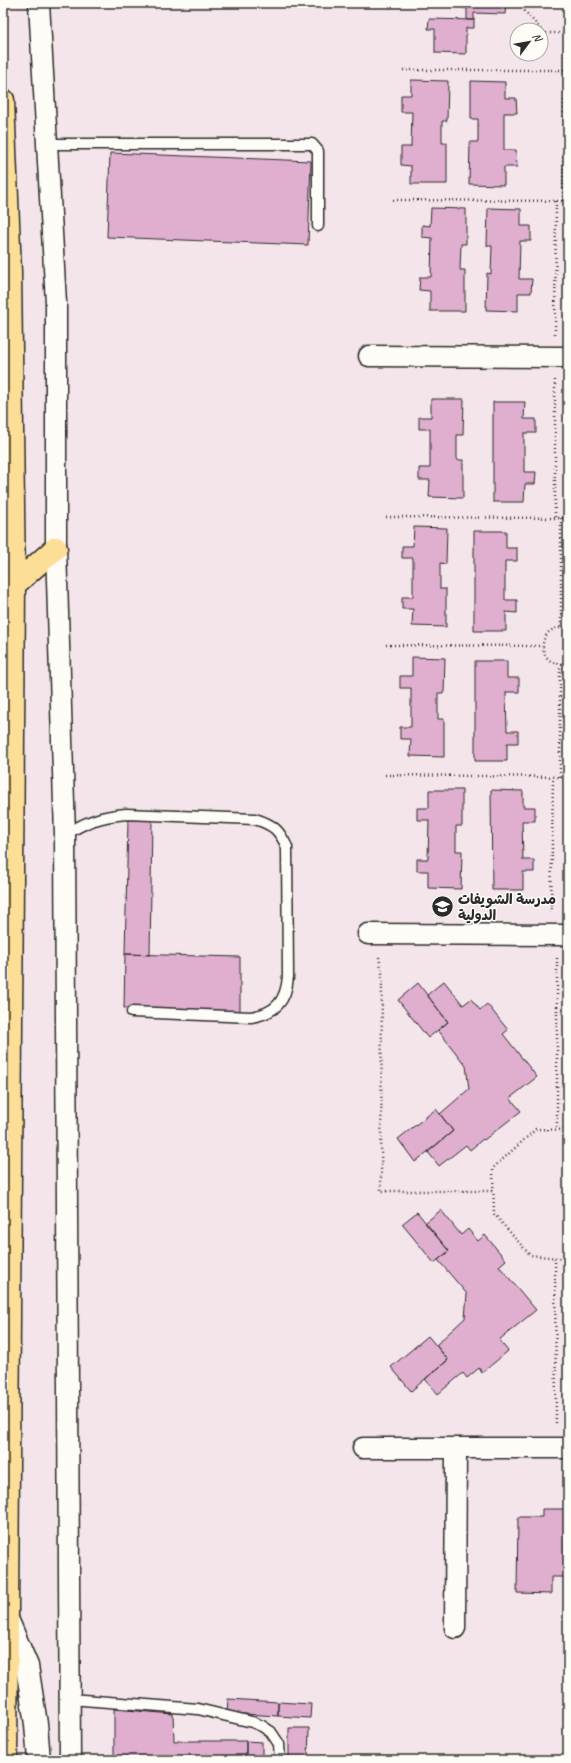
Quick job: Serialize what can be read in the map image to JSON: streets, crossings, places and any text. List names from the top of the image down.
{
  "places": {
    "school or university": ["مدرسة الشويفات الدولية"]
  },
  "north": "top right"
}
